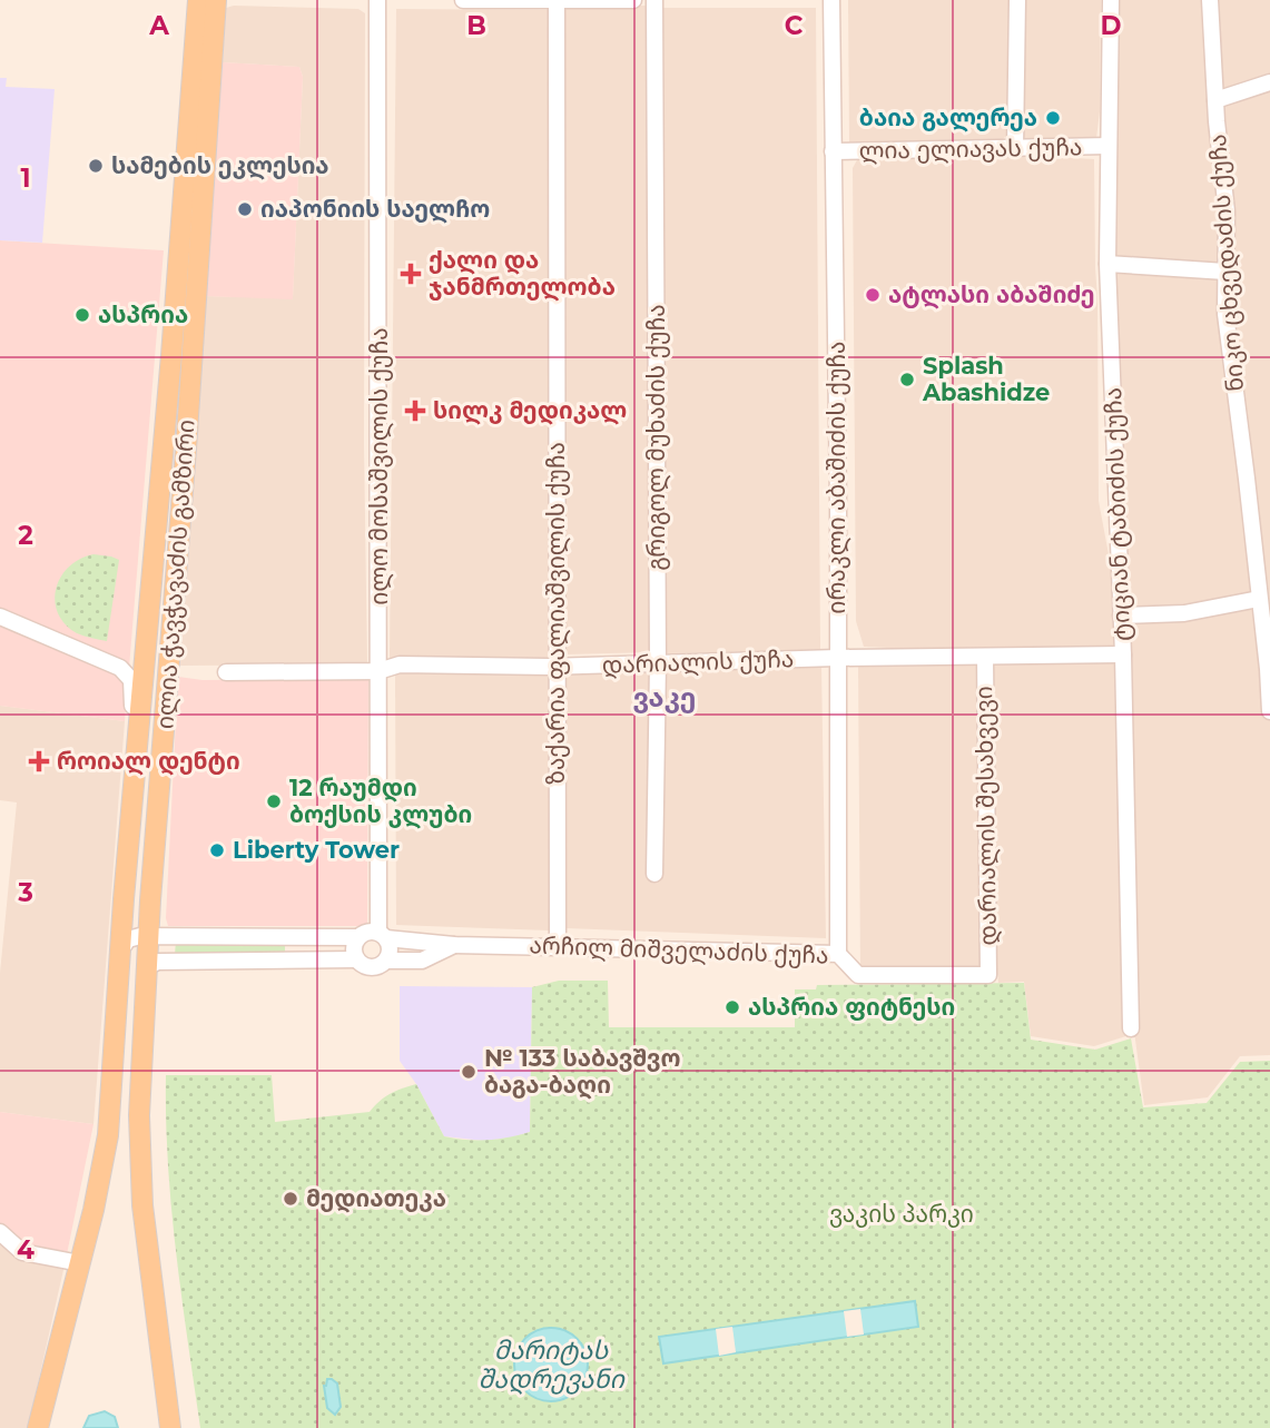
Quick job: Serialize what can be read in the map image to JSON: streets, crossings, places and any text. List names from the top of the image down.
{
  "streets": {
    "main road": ["ილია ჭავჭავაძის გამზირი"],
    "street": [
      "ლია ელიავას ქუჩა",
      "ნიკო ცხვედაძის ქუჩა",
      "გრიგოლ მუხაძის ქუჩა",
      "ილო მოსაშვილის ქუჩა",
      "ირაკლი აბაშიძის ქუჩა",
      "ტიციან ტაბიძის ქუჩა",
      "ზაქარია ფალიაშვილის ქუჩა",
      "დარიალის ქუჩა",
      "დარიალის შესახვევი",
      "არჩილ მიშველაძის ქუჩა"
    ]
  },
  "crossings": [
    ["ლია ელიავას ქუჩა", "ირაკლი აბაშიძის ქუჩა"],
    ["ლია ელიავას ქუჩა", "ტიციან ტაბიძის ქუჩა"],
    ["გრიგოლ მუხაძის ქუჩა", "დარიალის ქუჩა"],
    ["ილო მოსაშვილის ქუჩა", "დარიალის ქუჩა"],
    ["ილო მოსაშვილის ქუჩა", "არჩილ მიშველაძის ქუჩა"],
    ["ირაკლი აბაშიძის ქუჩა", "დარიალის ქუჩა"],
    ["ირაკლი აბაშიძის ქუჩა", "არჩილ მიშველაძის ქუჩა"],
    ["ტიციან ტაბიძის ქუჩა", "დარიალის ქუჩა"],
    ["ზაქარია ფალიაშვილის ქუჩა", "დარიალის ქუჩა"],
    ["ზაქარია ფალიაშვილის ქუჩა", "არჩილ მიშველაძის ქუჩა"],
    ["დარიალის ქუჩა", "დარიალის შესახვევი"],
    ["დარიალის შესახვევი", "არჩილ მიშველაძის ქუჩა"]
  ],
  "districts": ["ვაკე"],
  "water": ["მარიტას შადრევანი"],
  "parks": ["ვაკის პარკი"],
  "places": {
    "other": [
      "ბაია გალერეა",
      "სამების ეკლესია",
      "იაპონიის საელჩო",
      "ატლასი აბაშიძე",
      "ასპრია",
      "Splash Abashidze",
      "12 რაუმდი ბოქსის კლუბი",
      "Liberty Tower",
      "ასპრია ფიტნესი",
      "№ 133 საბავშვო ბაგა-ბაღი",
      "მედიათეკა"
    ],
    "health": ["ქალი და ჯანმრთელობა", "სილკ მედიკალ", "როიალ დენტი"]
  },
  "grid": {
    "columns": [
      "A",
      "B",
      "C",
      "D"
    ],
    "rows": [
      "1",
      "2",
      "3",
      "4"
    ]
  }
}
